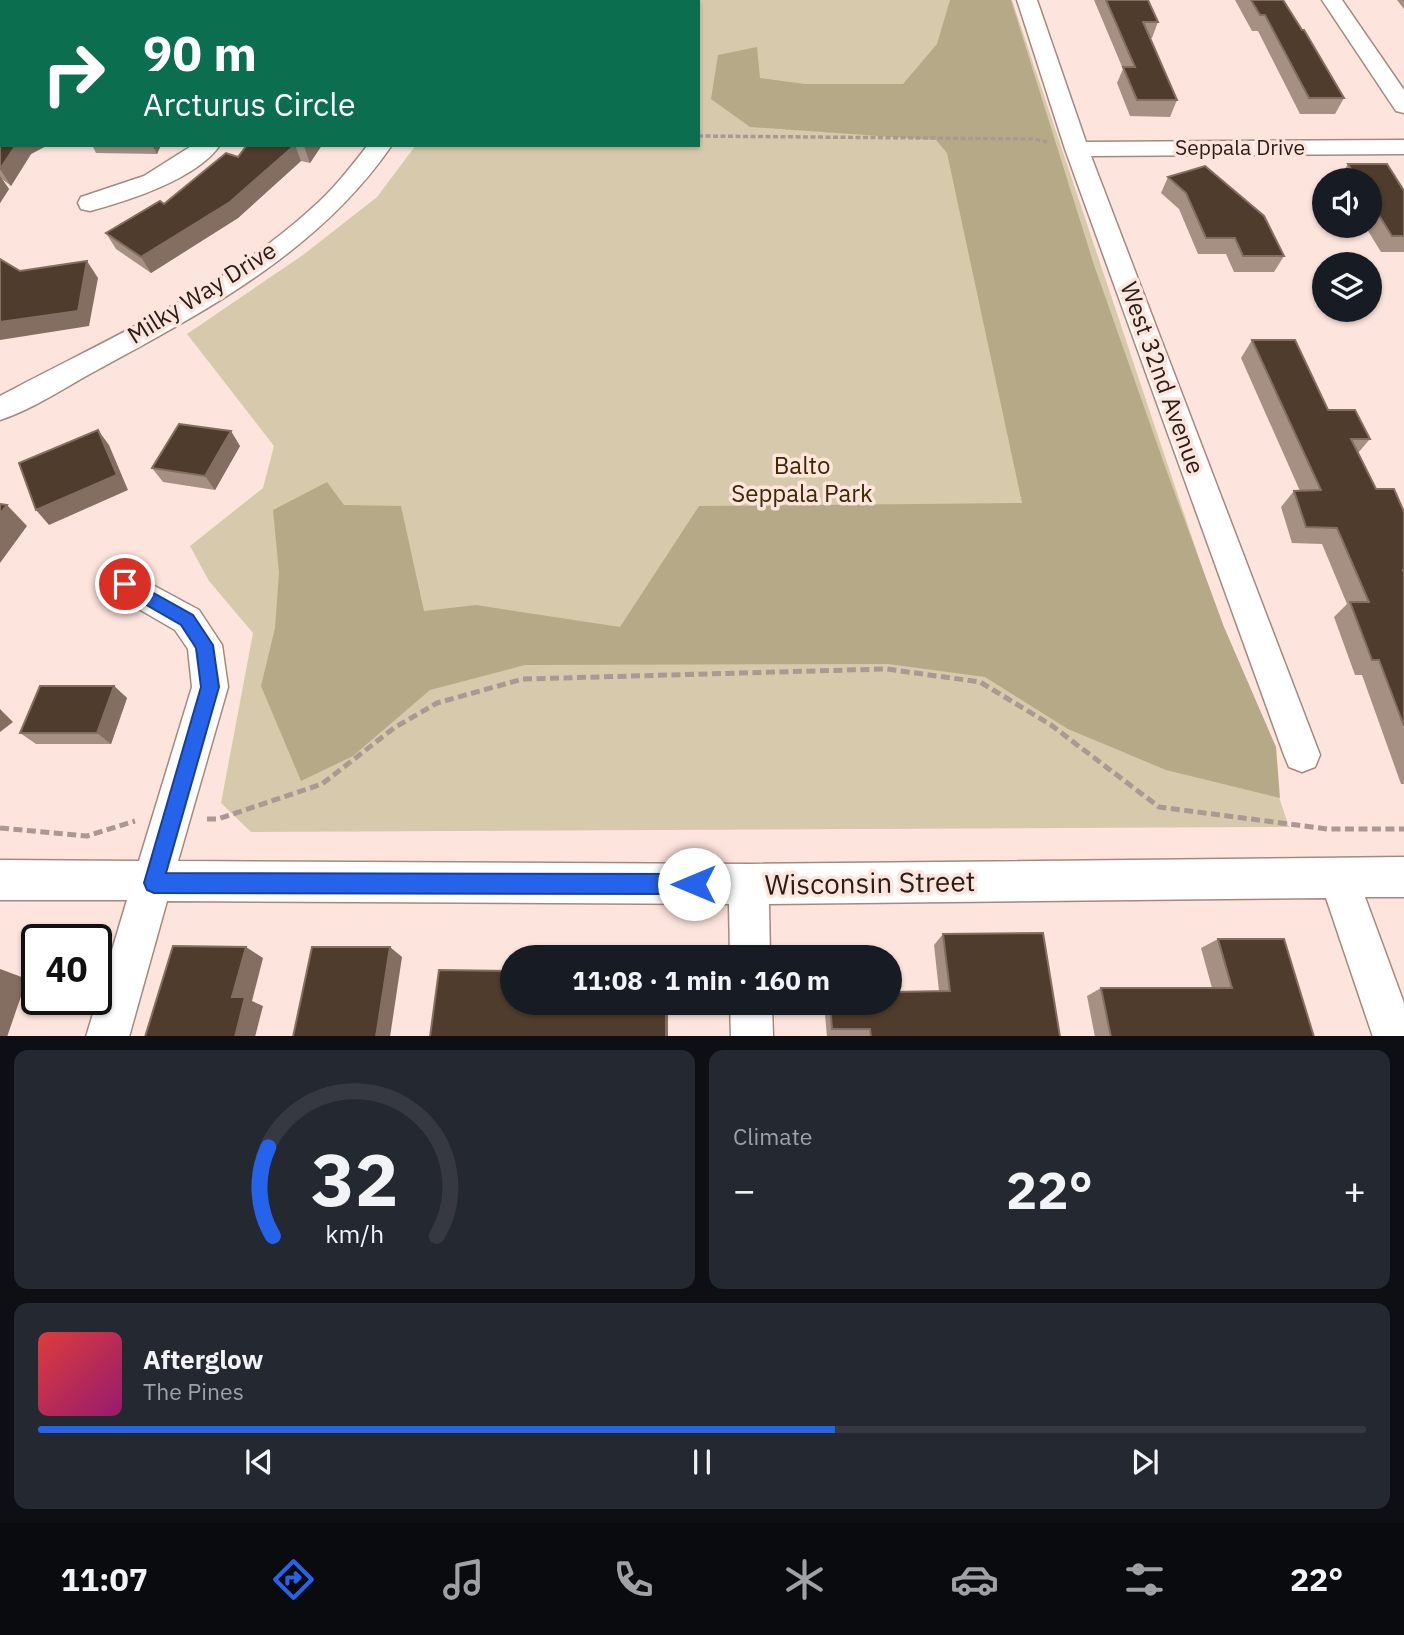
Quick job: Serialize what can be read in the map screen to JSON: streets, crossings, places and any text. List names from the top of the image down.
{
  "streets": {
    "street": [
      "Seppala Drive",
      "Milky Way Drive",
      "West 32nd Avenue",
      "Wisconsin Street"
    ]
  },
  "crossings": [
    ["Seppala Drive", "West 32nd Avenue"]
  ],
  "parks": ["Balto Seppala Park"],
  "page": {
    "turn": ["90 m", "Arcturus Circle"],
    "limit": "40",
    "trip": "11:08 · 1 min · 160 m",
    "tile": "Climate",
    "heat": ["−", "22°", "+"],
    "song": ["Afterglow", "The Pines"],
    "tabs": ["11:07", "22°"],
    "gauge": ["32", "km/h"]
  }
}
